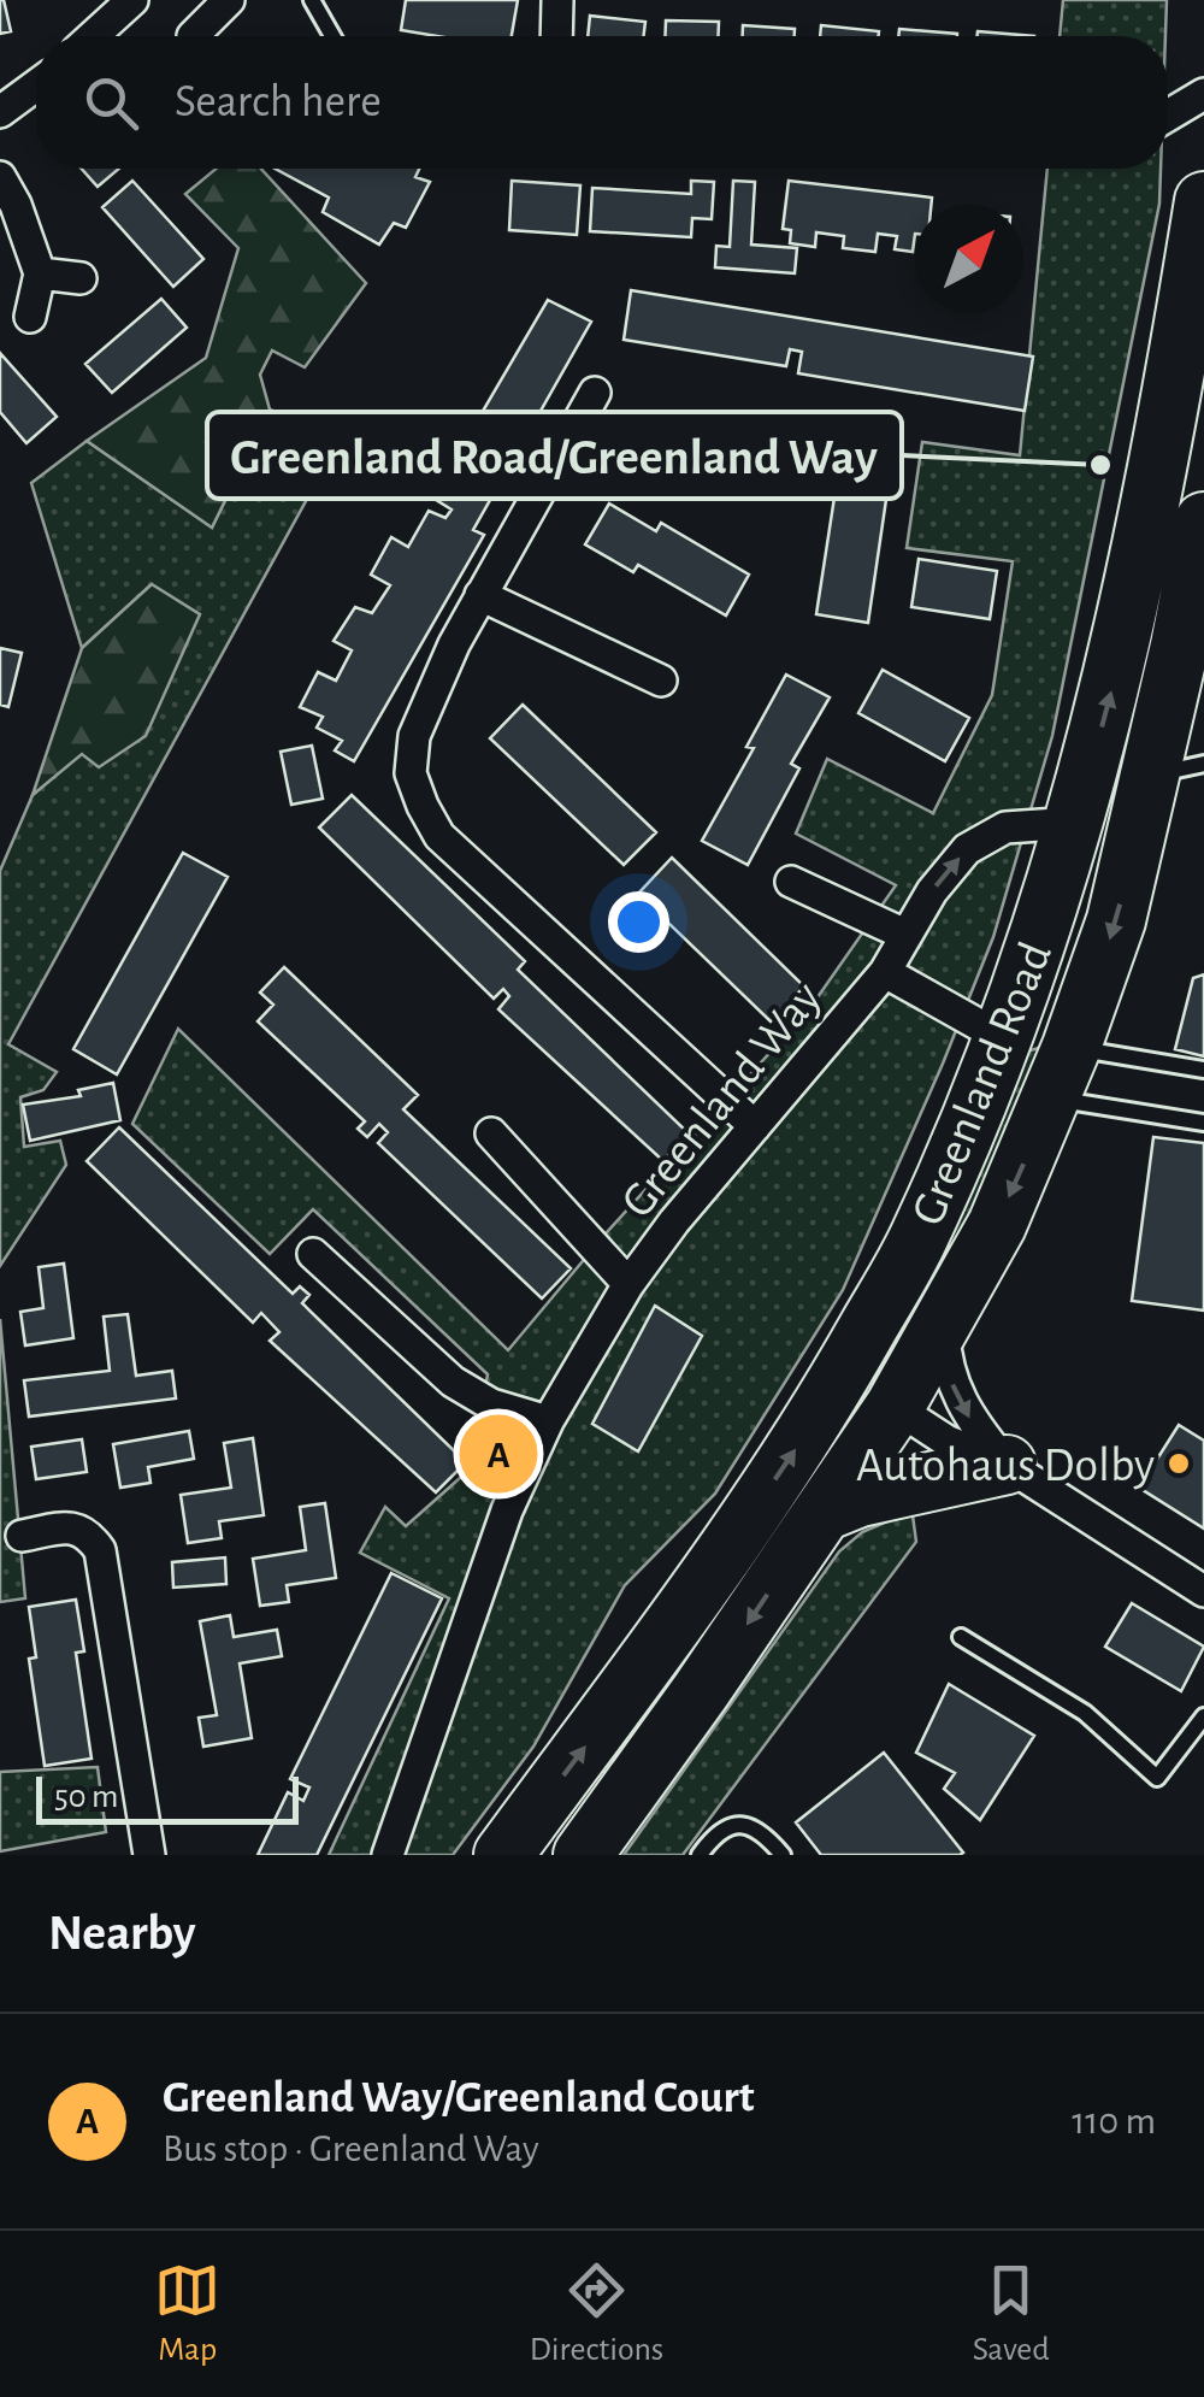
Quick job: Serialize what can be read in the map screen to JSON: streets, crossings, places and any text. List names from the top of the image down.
{
  "streets": {
    "highway": ["Greenland Road"],
    "street": ["Greenland Way"]
  },
  "crossings": [
    ["Greenland Road", "Greenland Way"]
  ],
  "places": ["Greenland Road/Greenland Way", "Autohaus Dolby"],
  "scale_bar": "50 m",
  "north": "top right",
  "page": {
    "search": "Search here",
    "pins": "A",
    "scale": "50 m",
    "heading": "Nearby",
    "list": [
      {
        "mark": "A",
        "name": "Greenland Way/Greenland Court",
        "note": "Bus stop · Greenland Way",
        "value": "110 m"
      }
    ],
    "nav": ["Map", "Directions", "Saved"]
  }
}
